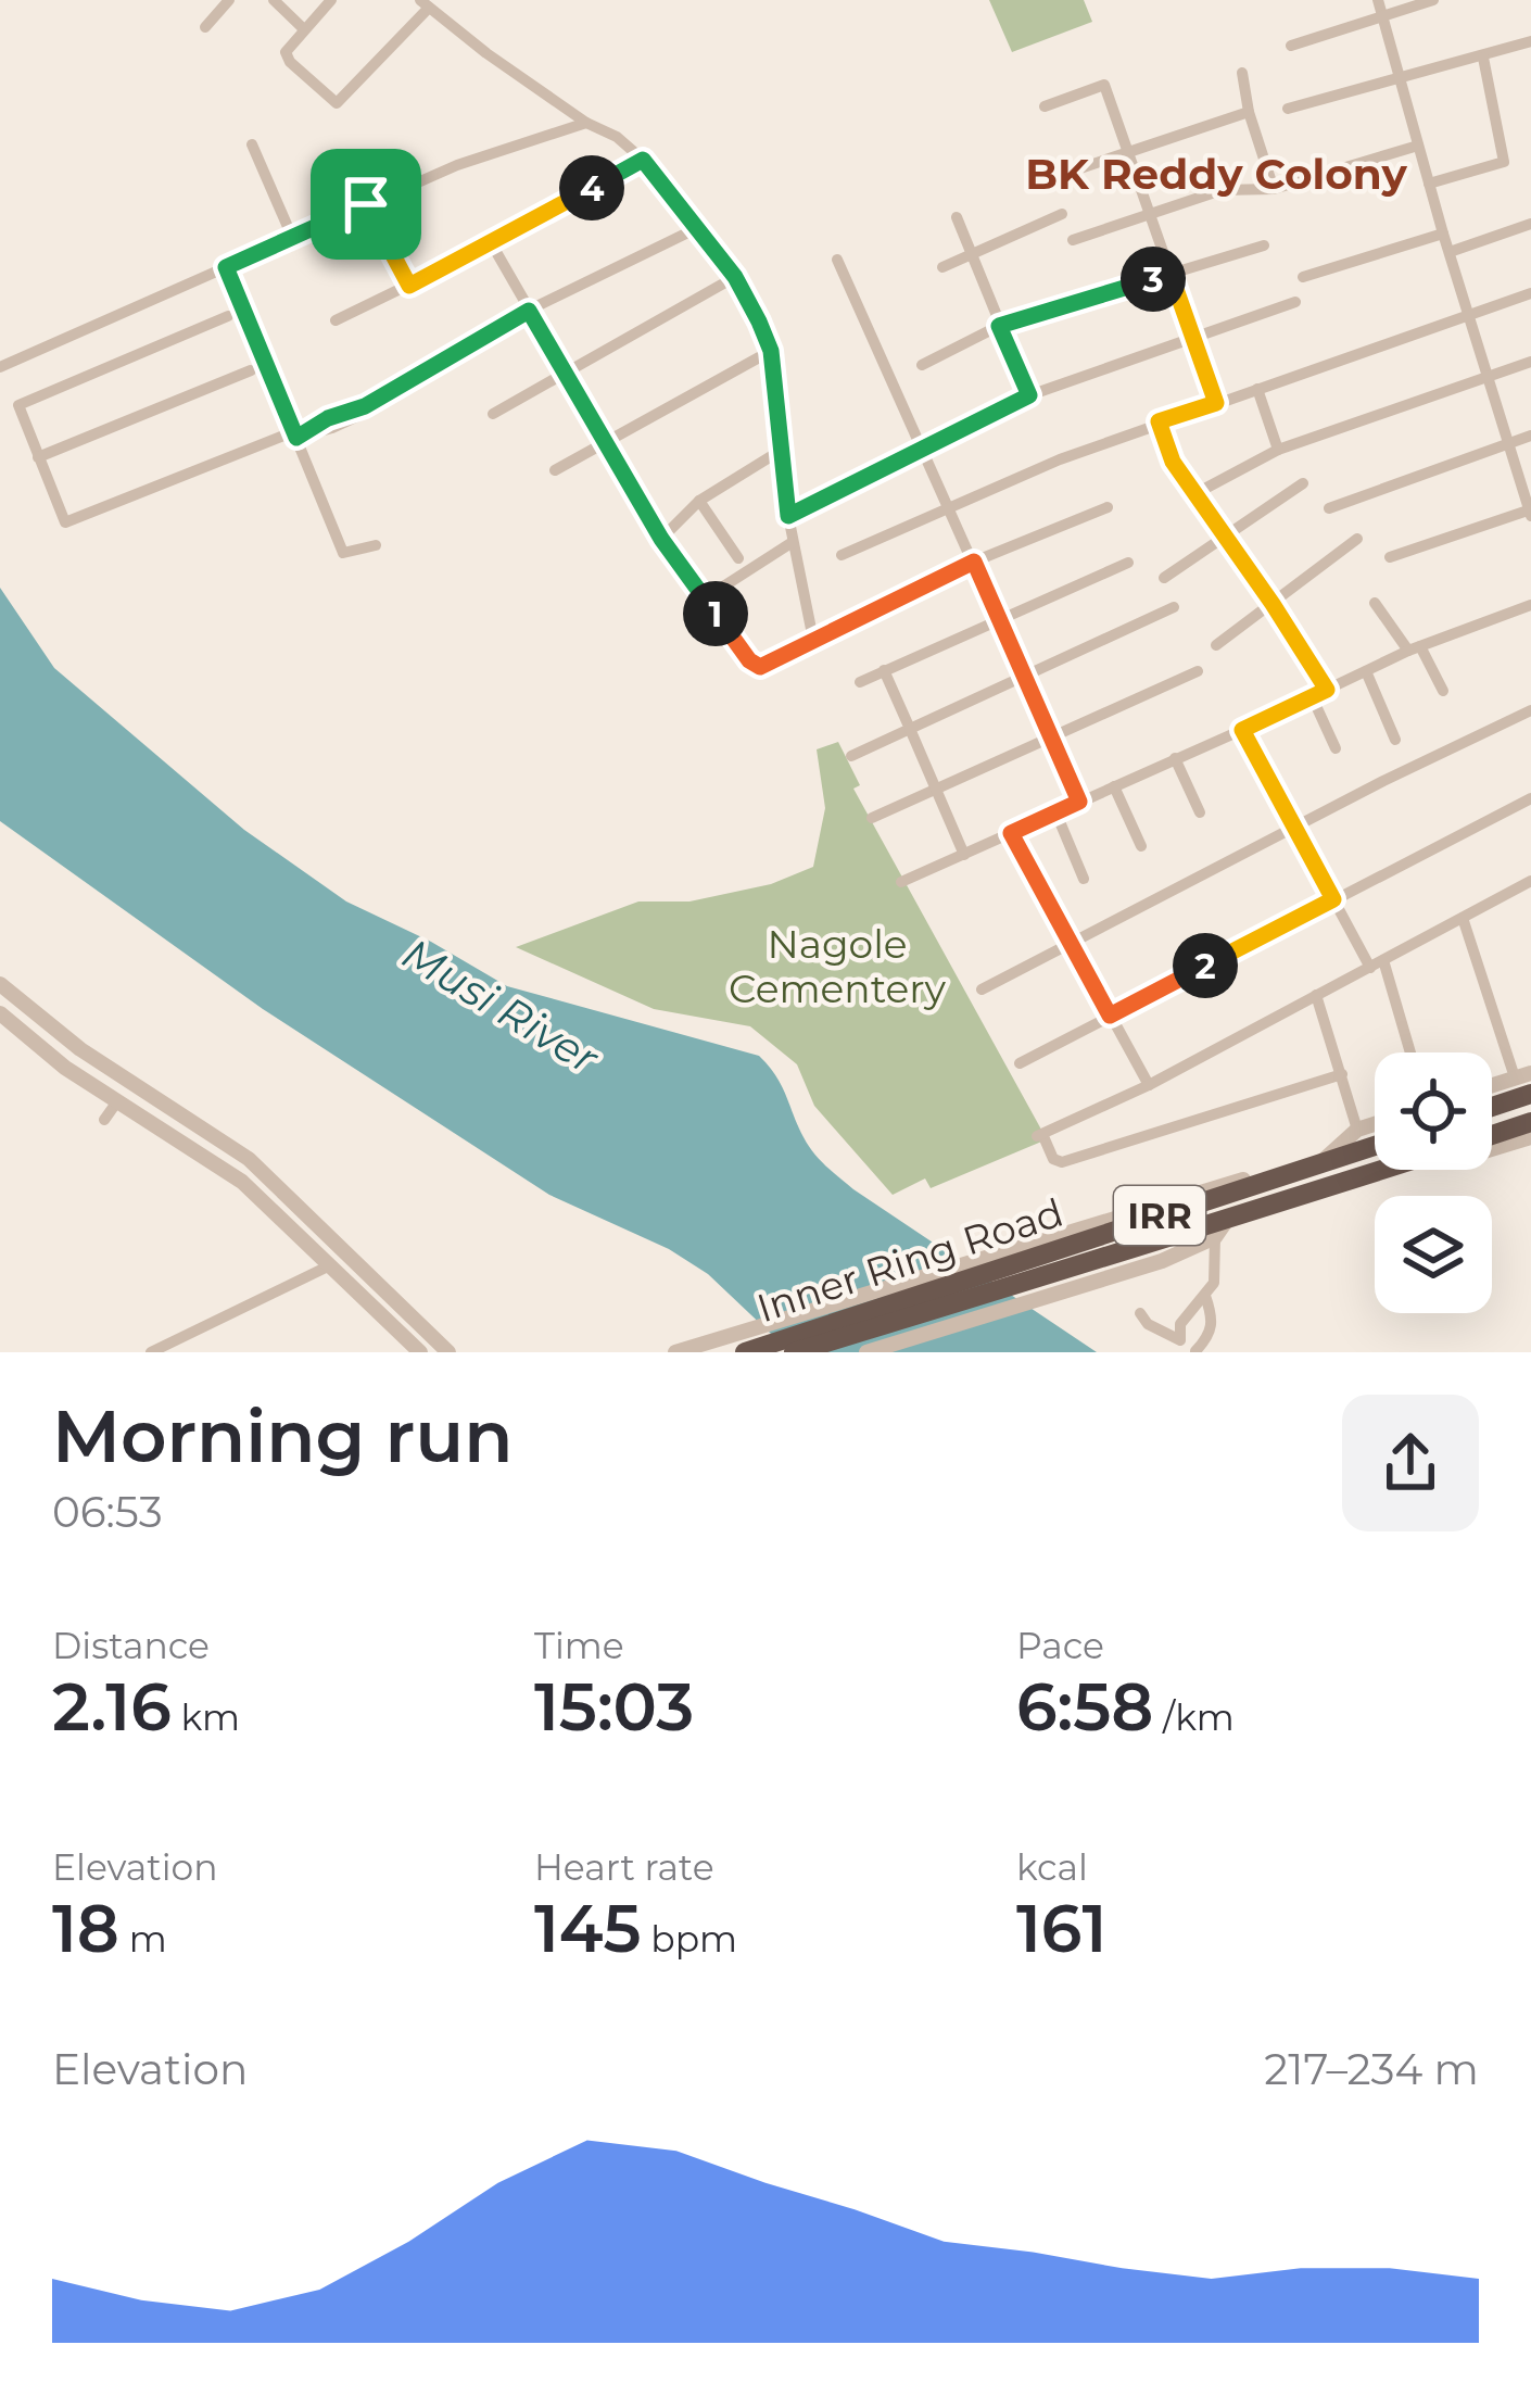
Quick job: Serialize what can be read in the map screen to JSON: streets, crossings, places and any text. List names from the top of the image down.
{
  "streets": {
    "highway": ["IRR", "Inner Ring Road"]
  },
  "crossings": [
    ["IRR", "Inner Ring Road"]
  ],
  "districts": ["BK Reddy Colony"],
  "water": ["Musi River"],
  "parks": ["Nagole Cementery"],
  "page": {
    "pins": [
      "4",
      "3",
      "1",
      "2"
    ],
    "heading": ["Morning run", "06:53"],
    "stats": [
      ["Distance", "2.16 km"],
      ["Time", "15:03"],
      ["Pace", "6:58 /km"],
      ["Elevation", "18 m"],
      ["Heart rate", "145 bpm"],
      ["kcal", "161"]
    ],
    "chart": ["Elevation", "217–234 m"]
  }
}
